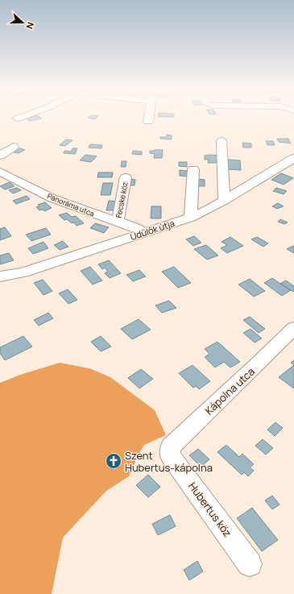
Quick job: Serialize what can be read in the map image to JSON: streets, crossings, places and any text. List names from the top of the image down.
{
  "streets": {
    "street": [
      "Fecske köz",
      "Panoráma utca",
      "Üdülők útja",
      "Kápolna utca",
      "Hubertus köz"
    ]
  },
  "crossings": [
    ["Fecske köz", "Panoráma utca"],
    ["Panoráma utca", "Üdülők útja"],
    ["Kápolna utca", "Hubertus köz"]
  ],
  "places": {
    "church": ["Szent Hubertus-kápolna"]
  },
  "north": "right"
}
